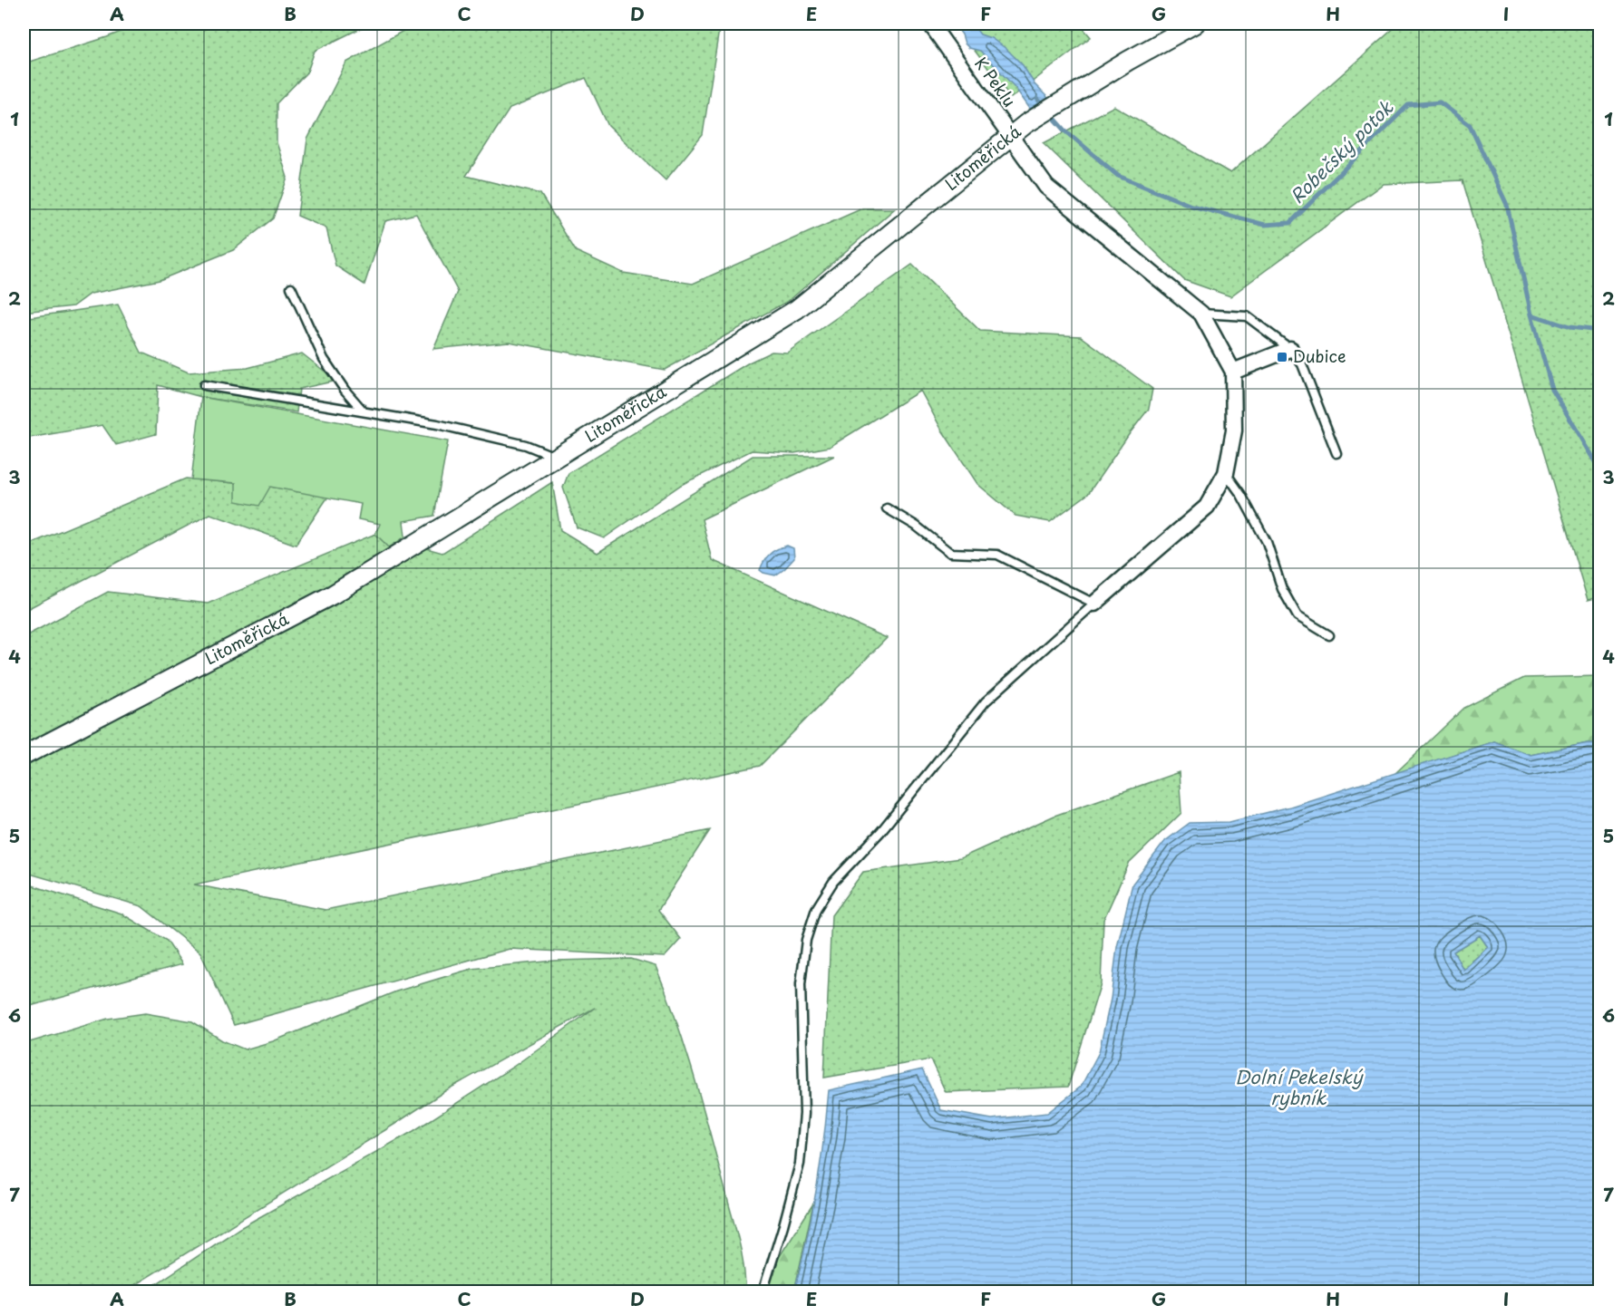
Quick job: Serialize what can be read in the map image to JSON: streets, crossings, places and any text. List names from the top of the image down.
{
  "streets": {
    "street": ["K Peklu", "Litoměřická"]
  },
  "crossings": [
    ["K Peklu", "Litoměřická"]
  ],
  "water": ["Robečský potok", "Dolní Pekelský rybník"],
  "places": {
    "transit": ["Dubice"]
  },
  "grid": {
    "columns": [
      "A",
      "B",
      "C",
      "D",
      "E",
      "F",
      "G",
      "H",
      "I"
    ],
    "rows": [
      "1",
      "2",
      "3",
      "4",
      "5",
      "6",
      "7"
    ]
  }
}
